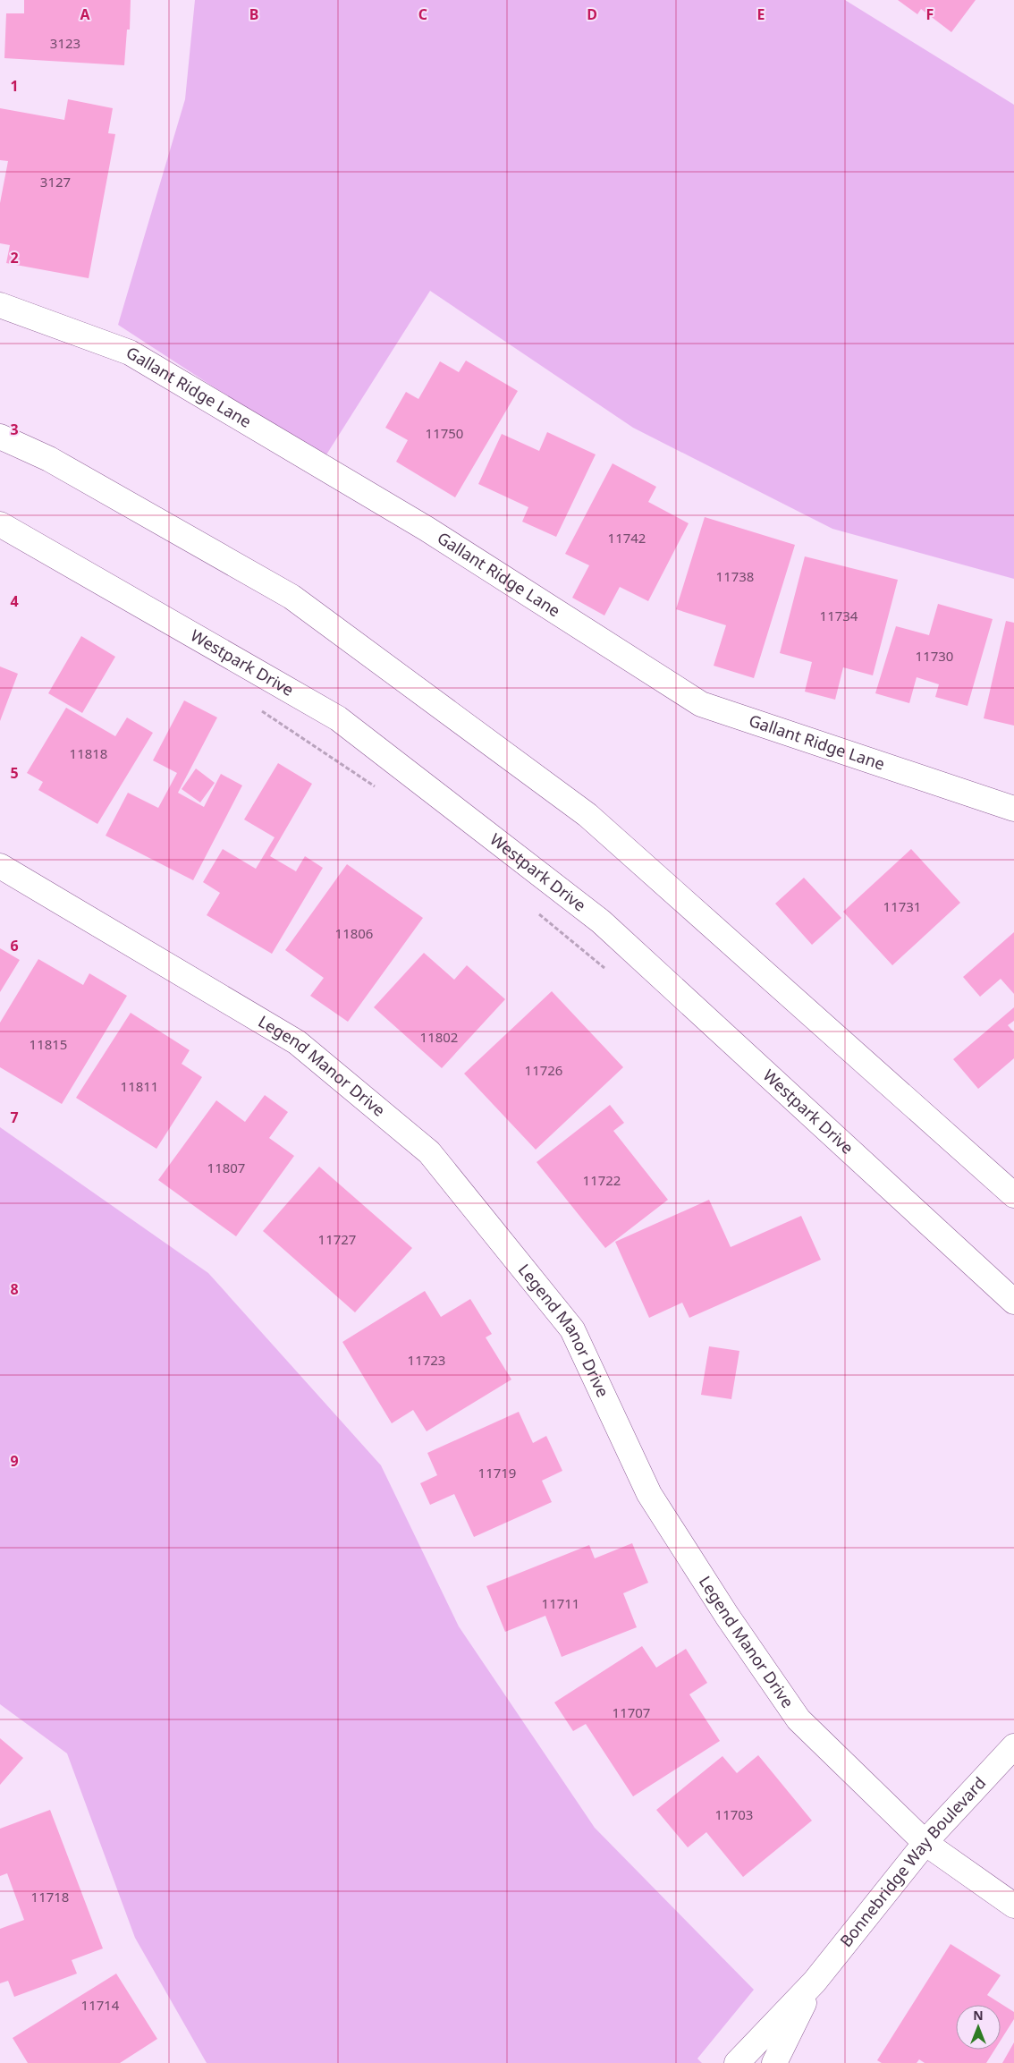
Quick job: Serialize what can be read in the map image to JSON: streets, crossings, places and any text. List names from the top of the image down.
{
  "streets": {
    "street": [
      "Gallant Ridge Lane",
      "Westpark Drive",
      "Legend Manor Drive",
      "Bonnebridge Way Boulevard"
    ]
  },
  "crossings": [
    ["Legend Manor Drive", "Bonnebridge Way Boulevard"]
  ],
  "house_numbers": [
    "3123",
    "3127",
    "11750",
    "11742",
    "11738",
    "11734",
    "11730",
    "11818",
    "11731",
    "11806",
    "11802",
    "11815",
    "11726",
    "11811",
    "11807",
    "11722",
    "11727",
    "11723",
    "11719",
    "11711",
    "11707",
    "11703",
    "11718",
    "11714"
  ],
  "north": "top",
  "grid": {
    "columns": [
      "A",
      "B",
      "C",
      "D",
      "E",
      "F"
    ],
    "rows": [
      "1",
      "2",
      "3",
      "4",
      "5",
      "6",
      "7",
      "8",
      "9"
    ]
  }
}
